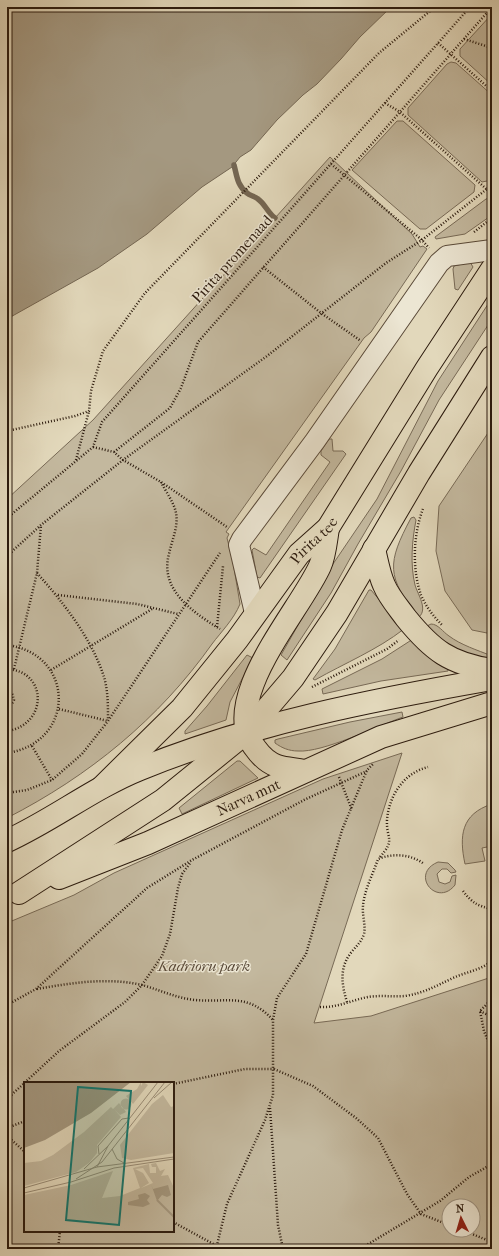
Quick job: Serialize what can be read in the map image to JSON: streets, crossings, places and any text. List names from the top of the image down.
{
  "streets": {
    "main road": ["Pirita tee", "Narva mnt"],
    "path": ["Pirita promenaad"]
  },
  "parks": ["Kadrioru park"],
  "north": "top"
}
